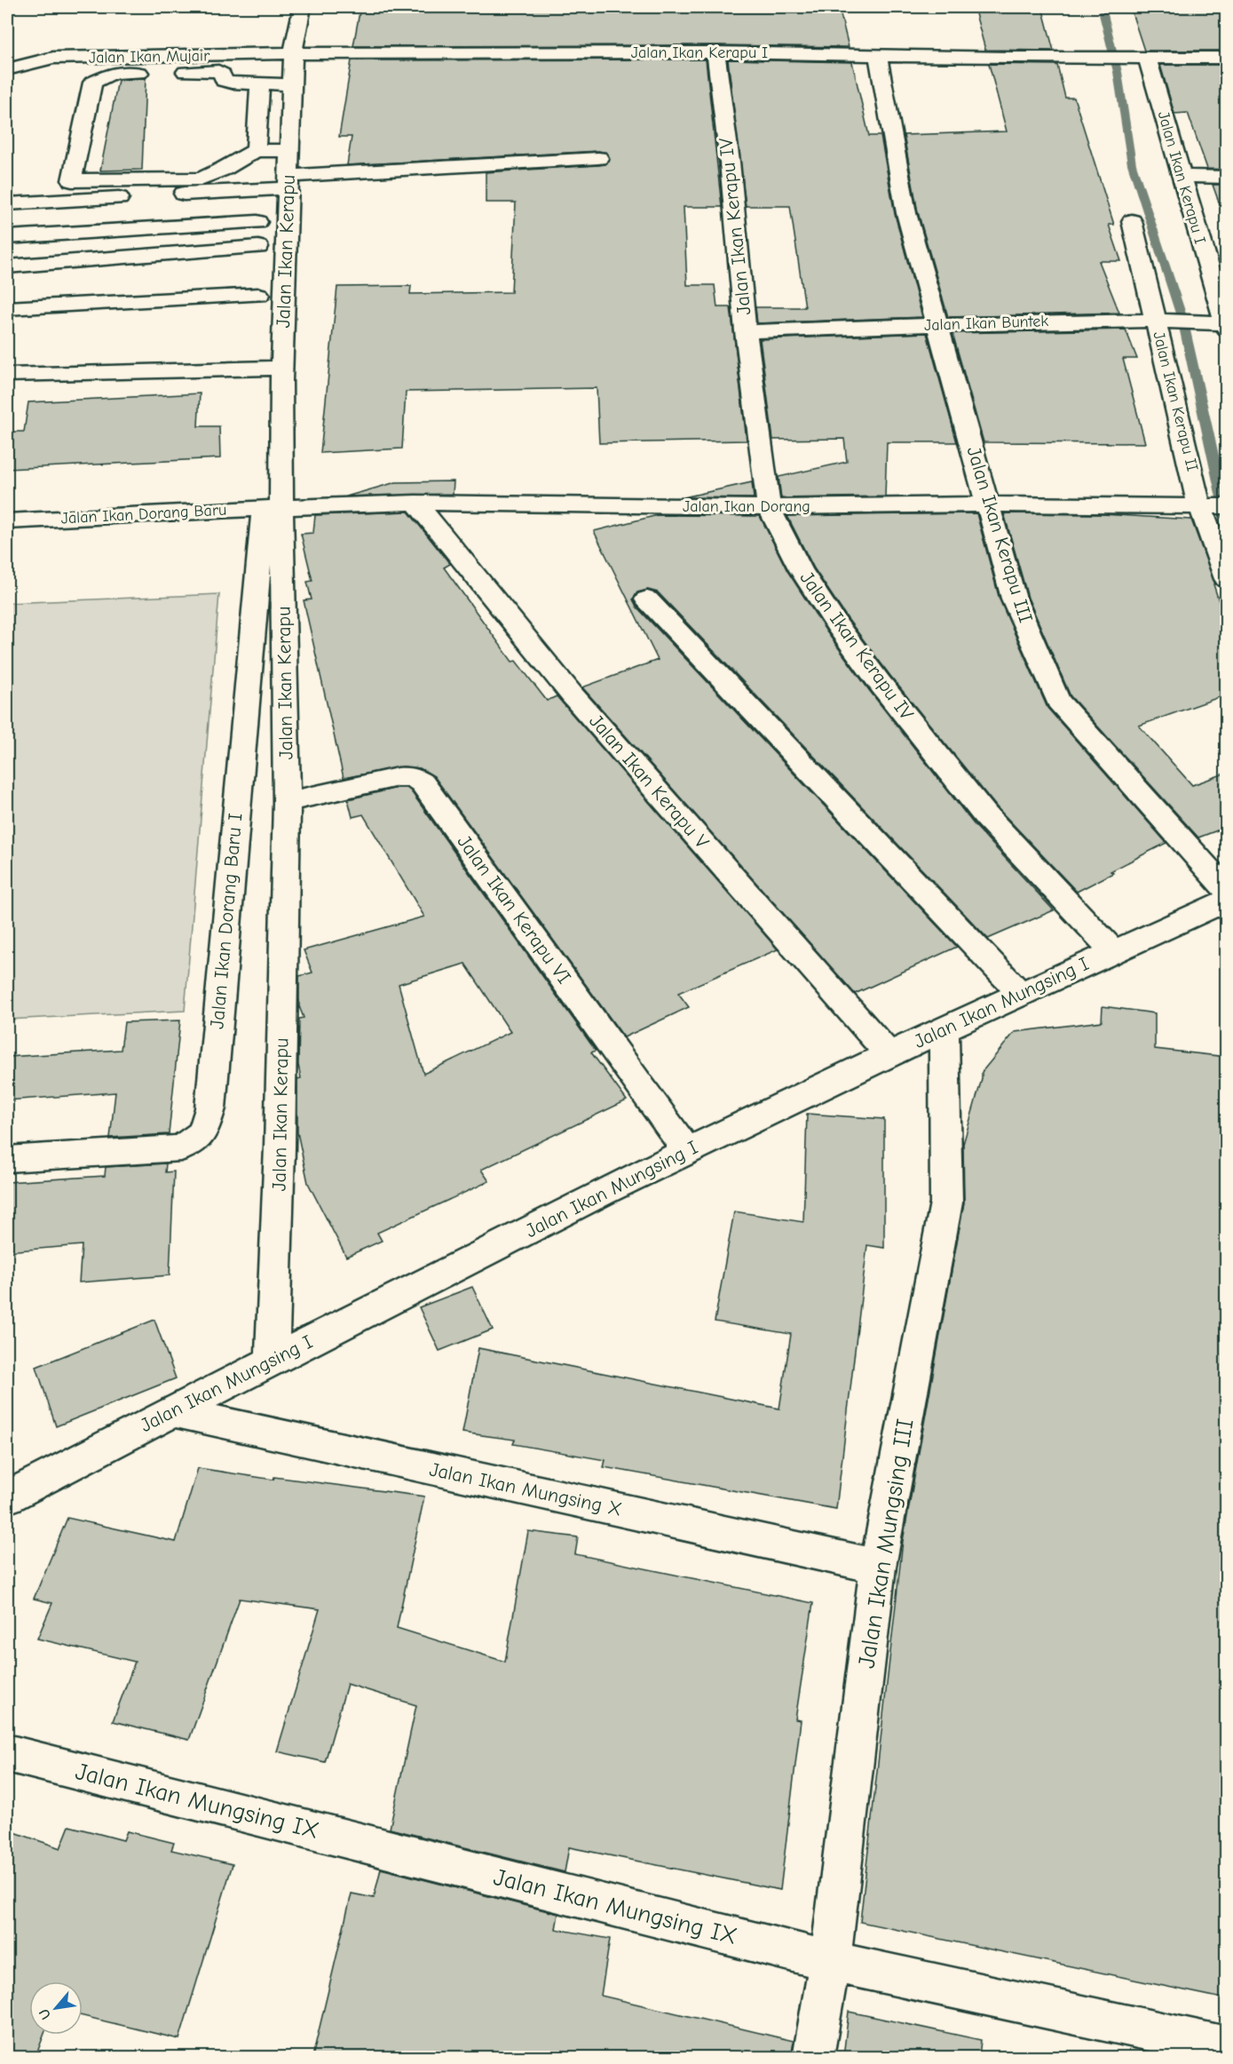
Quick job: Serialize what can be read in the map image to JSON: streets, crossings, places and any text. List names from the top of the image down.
{
  "streets": {
    "street": [
      "Jalan Ikan Kerapu I",
      "Jalan Ikan Mujair",
      "Jalan Ikan Kerapu IV",
      "Jalan Ikan Kerapu",
      "Jalan Ikan Buntek",
      "Jalan Ikan Kerapu II",
      "Jalan Ikan Dorang",
      "Jalan Ikan Dorang Baru",
      "Jalan Ikan Kerapu III",
      "Jalan Ikan Kerapu V",
      "Jalan Ikan Kerapu VI",
      "Jalan Ikan Dorang Baru I",
      "Jalan Ikan Mungsing I",
      "Jalan Ikan Mungsing X",
      "Jalan Ikan Mungsing III",
      "Jalan Ikan Mungsing IX"
    ]
  },
  "crossings": [
    ["Jalan Ikan Kerapu I", "Jalan Ikan Mujair"],
    ["Jalan Ikan Kerapu I", "Jalan Ikan Kerapu IV"],
    ["Jalan Ikan Kerapu I", "Jalan Ikan Kerapu"],
    ["Jalan Ikan Kerapu I", "Jalan Ikan Buntek"],
    ["Jalan Ikan Kerapu I", "Jalan Ikan Kerapu III"],
    ["Jalan Ikan Mujair", "Jalan Ikan Kerapu"],
    ["Jalan Ikan Kerapu IV", "Jalan Ikan Buntek"],
    ["Jalan Ikan Kerapu IV", "Jalan Ikan Dorang"],
    ["Jalan Ikan Kerapu IV", "Jalan Ikan Mungsing I"],
    ["Jalan Ikan Kerapu", "Jalan Ikan Dorang"],
    ["Jalan Ikan Kerapu", "Jalan Ikan Dorang Baru"],
    ["Jalan Ikan Kerapu", "Jalan Ikan Kerapu VI"],
    ["Jalan Ikan Kerapu", "Jalan Ikan Dorang Baru I"],
    ["Jalan Ikan Kerapu", "Jalan Ikan Mungsing I"],
    ["Jalan Ikan Buntek", "Jalan Ikan Kerapu II"],
    ["Jalan Ikan Buntek", "Jalan Ikan Kerapu III"],
    ["Jalan Ikan Kerapu II", "Jalan Ikan Dorang"],
    ["Jalan Ikan Dorang", "Jalan Ikan Dorang Baru"],
    ["Jalan Ikan Dorang", "Jalan Ikan Kerapu III"],
    ["Jalan Ikan Dorang", "Jalan Ikan Kerapu V"],
    ["Jalan Ikan Dorang", "Jalan Ikan Dorang Baru I"],
    ["Jalan Ikan Dorang Baru", "Jalan Ikan Dorang Baru I"],
    ["Jalan Ikan Kerapu V", "Jalan Ikan Mungsing I"],
    ["Jalan Ikan Kerapu VI", "Jalan Ikan Mungsing I"],
    ["Jalan Ikan Mungsing I", "Jalan Ikan Mungsing X"],
    ["Jalan Ikan Mungsing I", "Jalan Ikan Mungsing III"],
    ["Jalan Ikan Mungsing X", "Jalan Ikan Mungsing III"],
    ["Jalan Ikan Mungsing III", "Jalan Ikan Mungsing IX"]
  ],
  "north": "bottom left"
}
